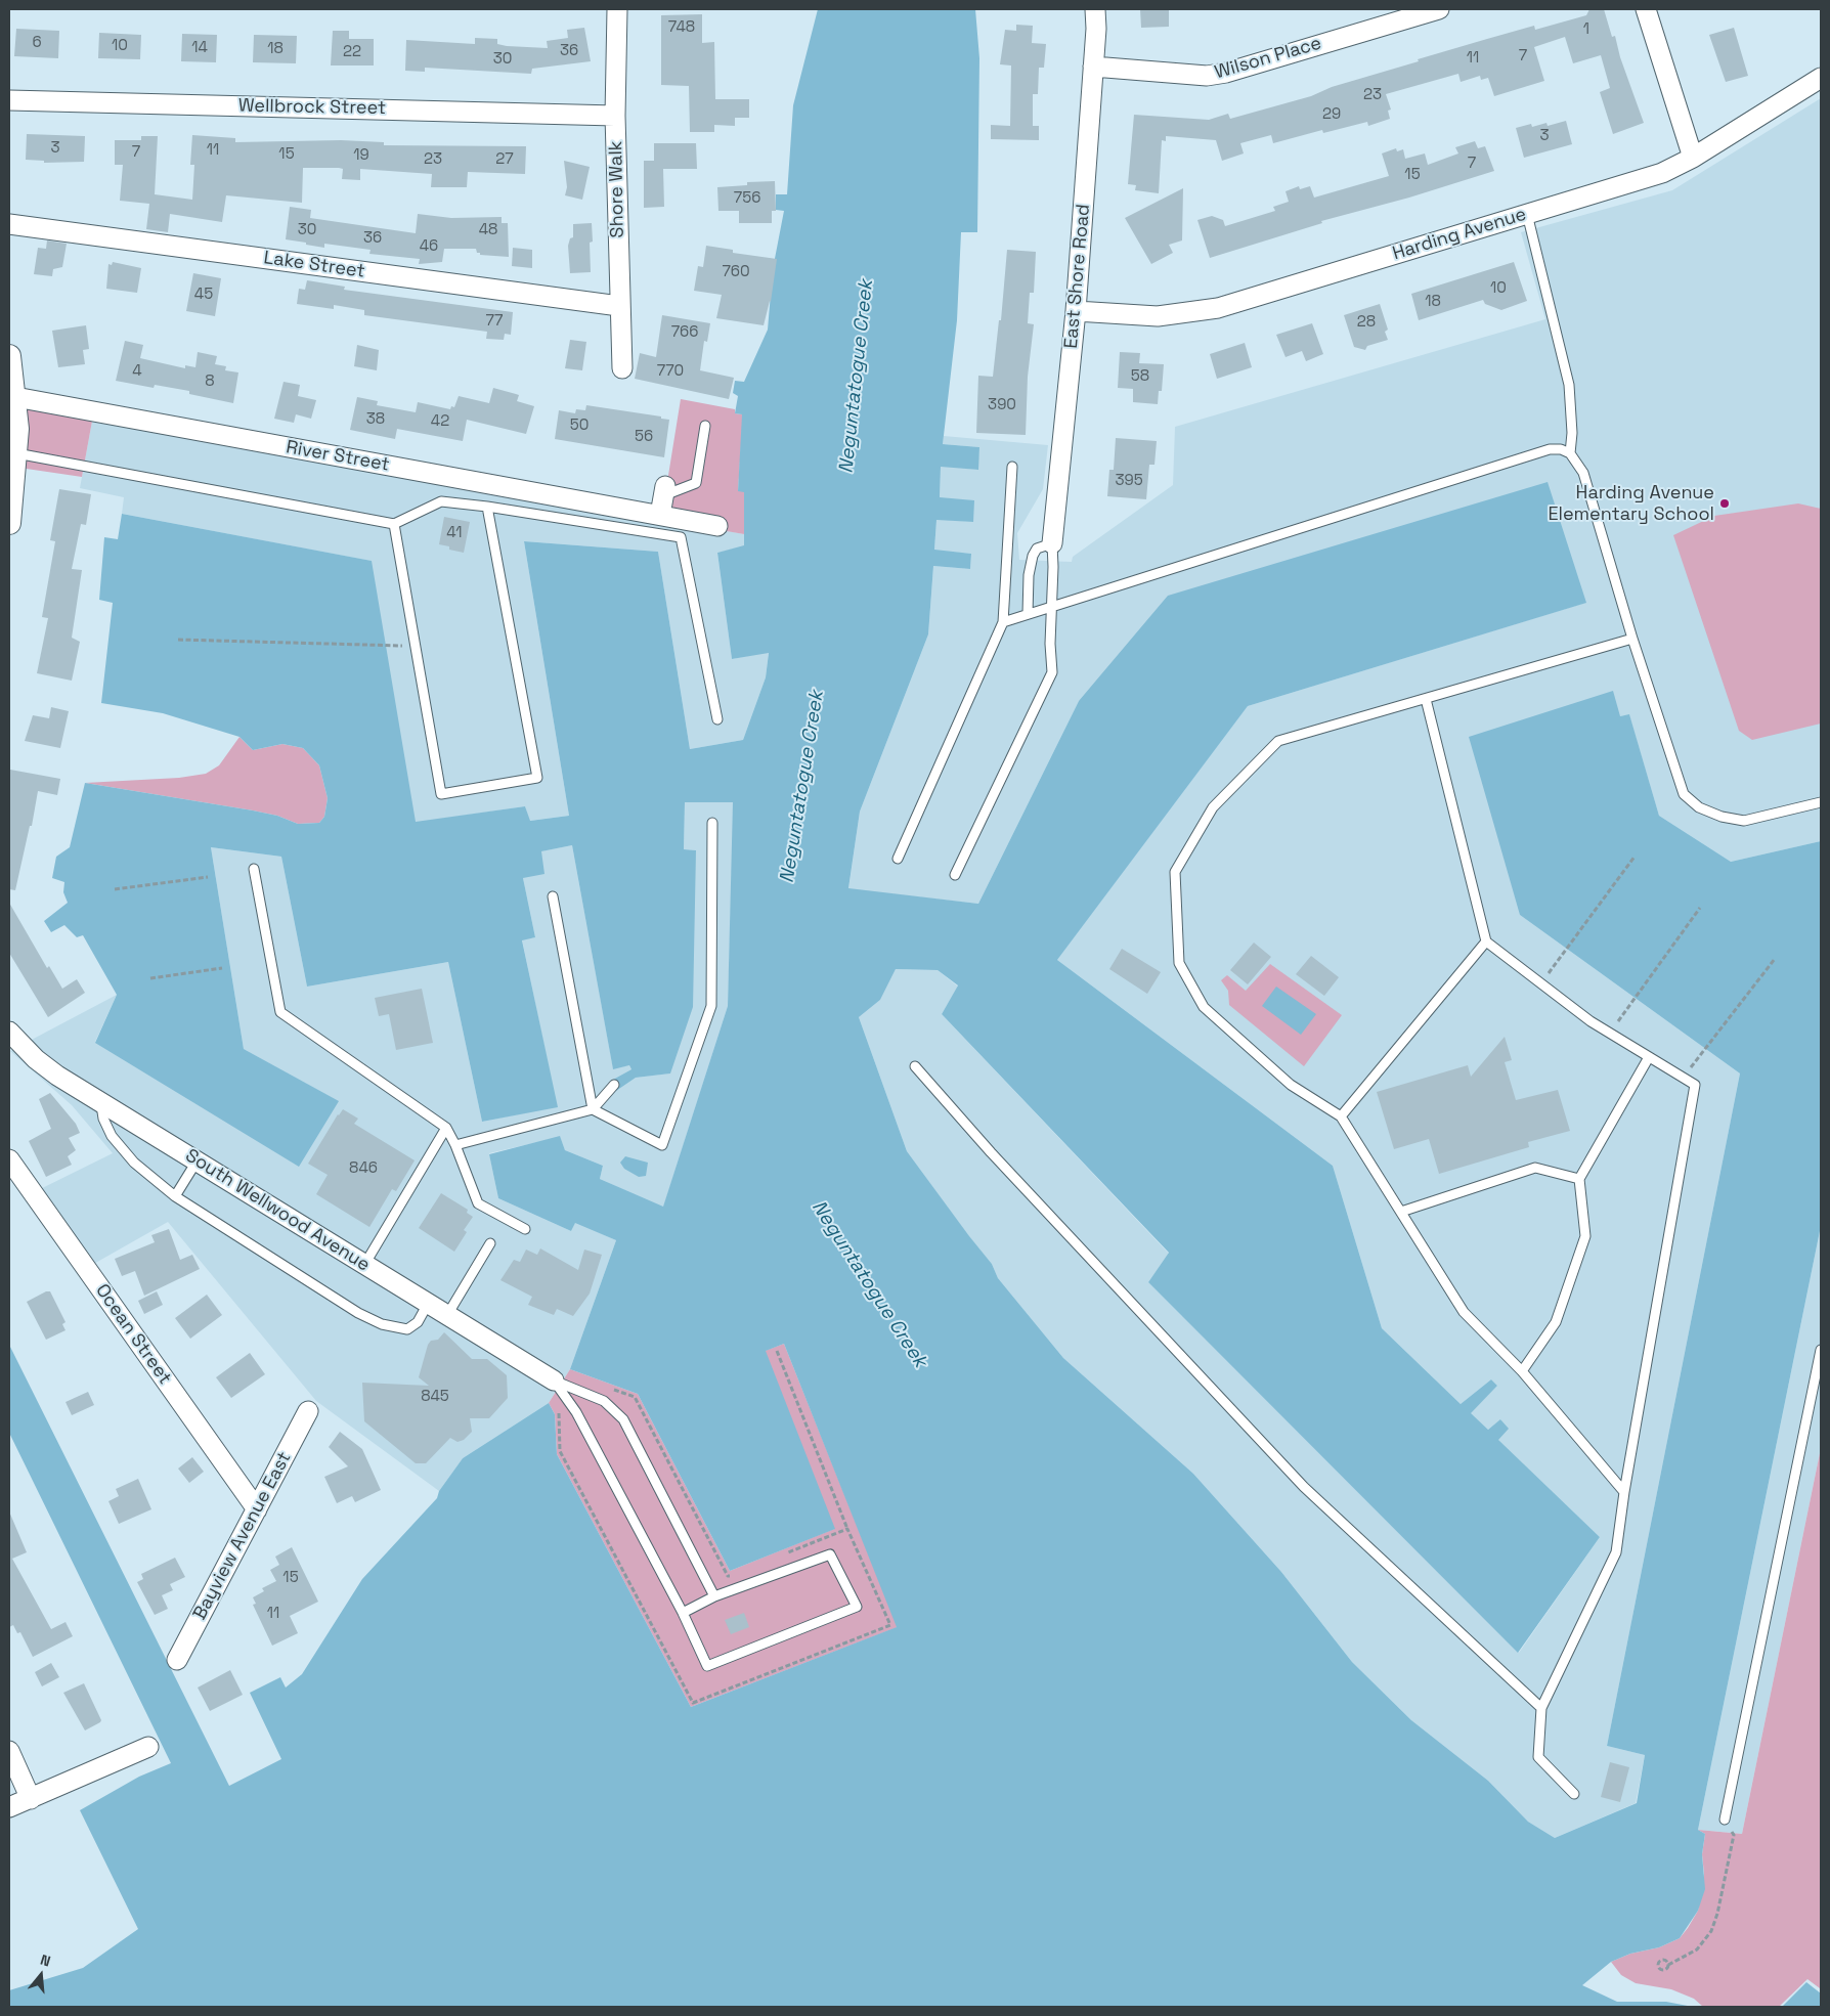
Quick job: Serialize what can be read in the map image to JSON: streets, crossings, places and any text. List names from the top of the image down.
{
  "streets": {
    "street": [
      "Wilson Place",
      "Wellbrock Street",
      "Shore Walk",
      "Harding Avenue",
      "Lake Street",
      "East Shore Road",
      "River Street",
      "South Wellwood Avenue",
      "Ocean Street",
      "Bayview Avenue East"
    ]
  },
  "crossings": [
    ["Wilson Place", "East Shore Road"],
    ["Wellbrock Street", "Shore Walk"],
    ["Shore Walk", "Lake Street"],
    ["Harding Avenue", "East Shore Road"],
    ["Ocean Street", "Bayview Avenue East"]
  ],
  "water": ["Neguntatogue Creek"],
  "places": ["Harding Avenue Elementary School"],
  "house_numbers": [
    "748",
    "1",
    "6",
    "10",
    "14",
    "18",
    "36",
    "22",
    "7",
    "11",
    "30",
    "23",
    "29",
    "3",
    "3",
    "11",
    "7",
    "15",
    "19",
    "23",
    "27",
    "7",
    "15",
    "756",
    "30",
    "48",
    "36",
    "46",
    "760",
    "10",
    "45",
    "18",
    "77",
    "28",
    "766",
    "4",
    "770",
    "58",
    "8",
    "390",
    "38",
    "42",
    "50",
    "56",
    "395",
    "41",
    "846",
    "845",
    "15",
    "11"
  ],
  "north": "top"
}
